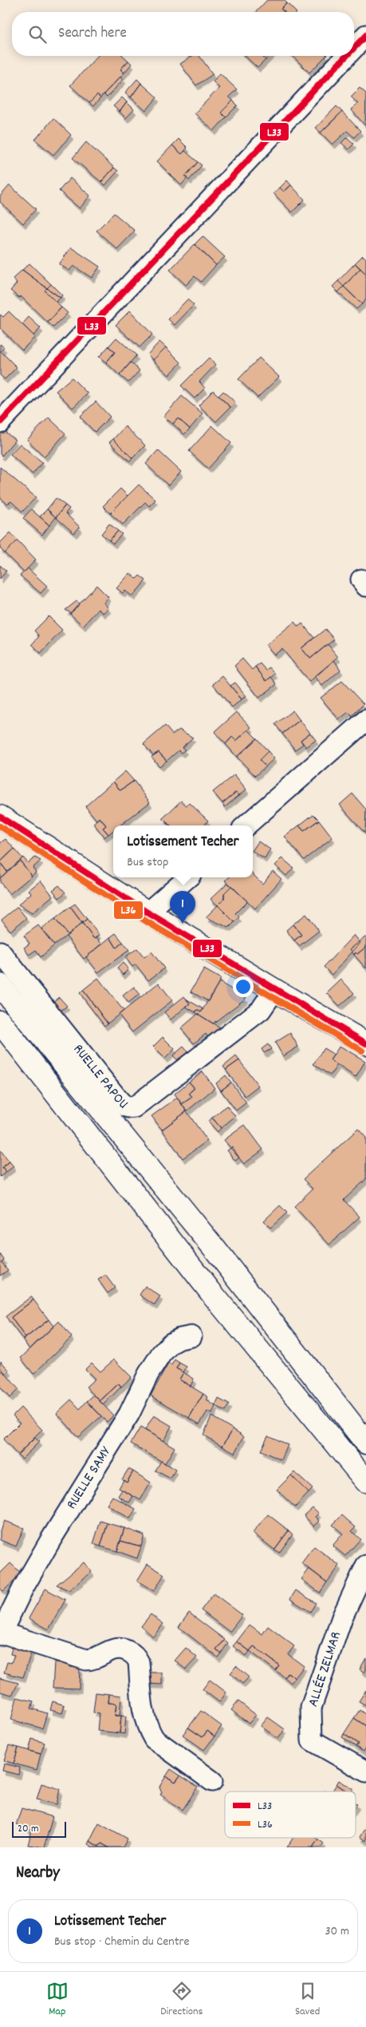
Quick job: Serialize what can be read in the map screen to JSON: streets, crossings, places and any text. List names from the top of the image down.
{
  "streets": {
    "street": ["RUELLE PAPOU", "RUELLE SAMY", "ALLÉE ZELMAR"]
  },
  "lines": ["transit line L33", "transit line L36"],
  "legend": ["L33", "L36"],
  "scale_bar": "20 m",
  "page": {
    "search": "Search here",
    "popup": ["Lotissement Techer", "Bus stop"],
    "pins": "1",
    "scale": "20 m",
    "heading": "Nearby",
    "list": [
      {
        "mark": "1",
        "name": "Lotissement Techer",
        "note": "Bus stop · Chemin du Centre",
        "value": "30 m"
      }
    ],
    "nav": ["Map", "Directions", "Saved"]
  }
}
